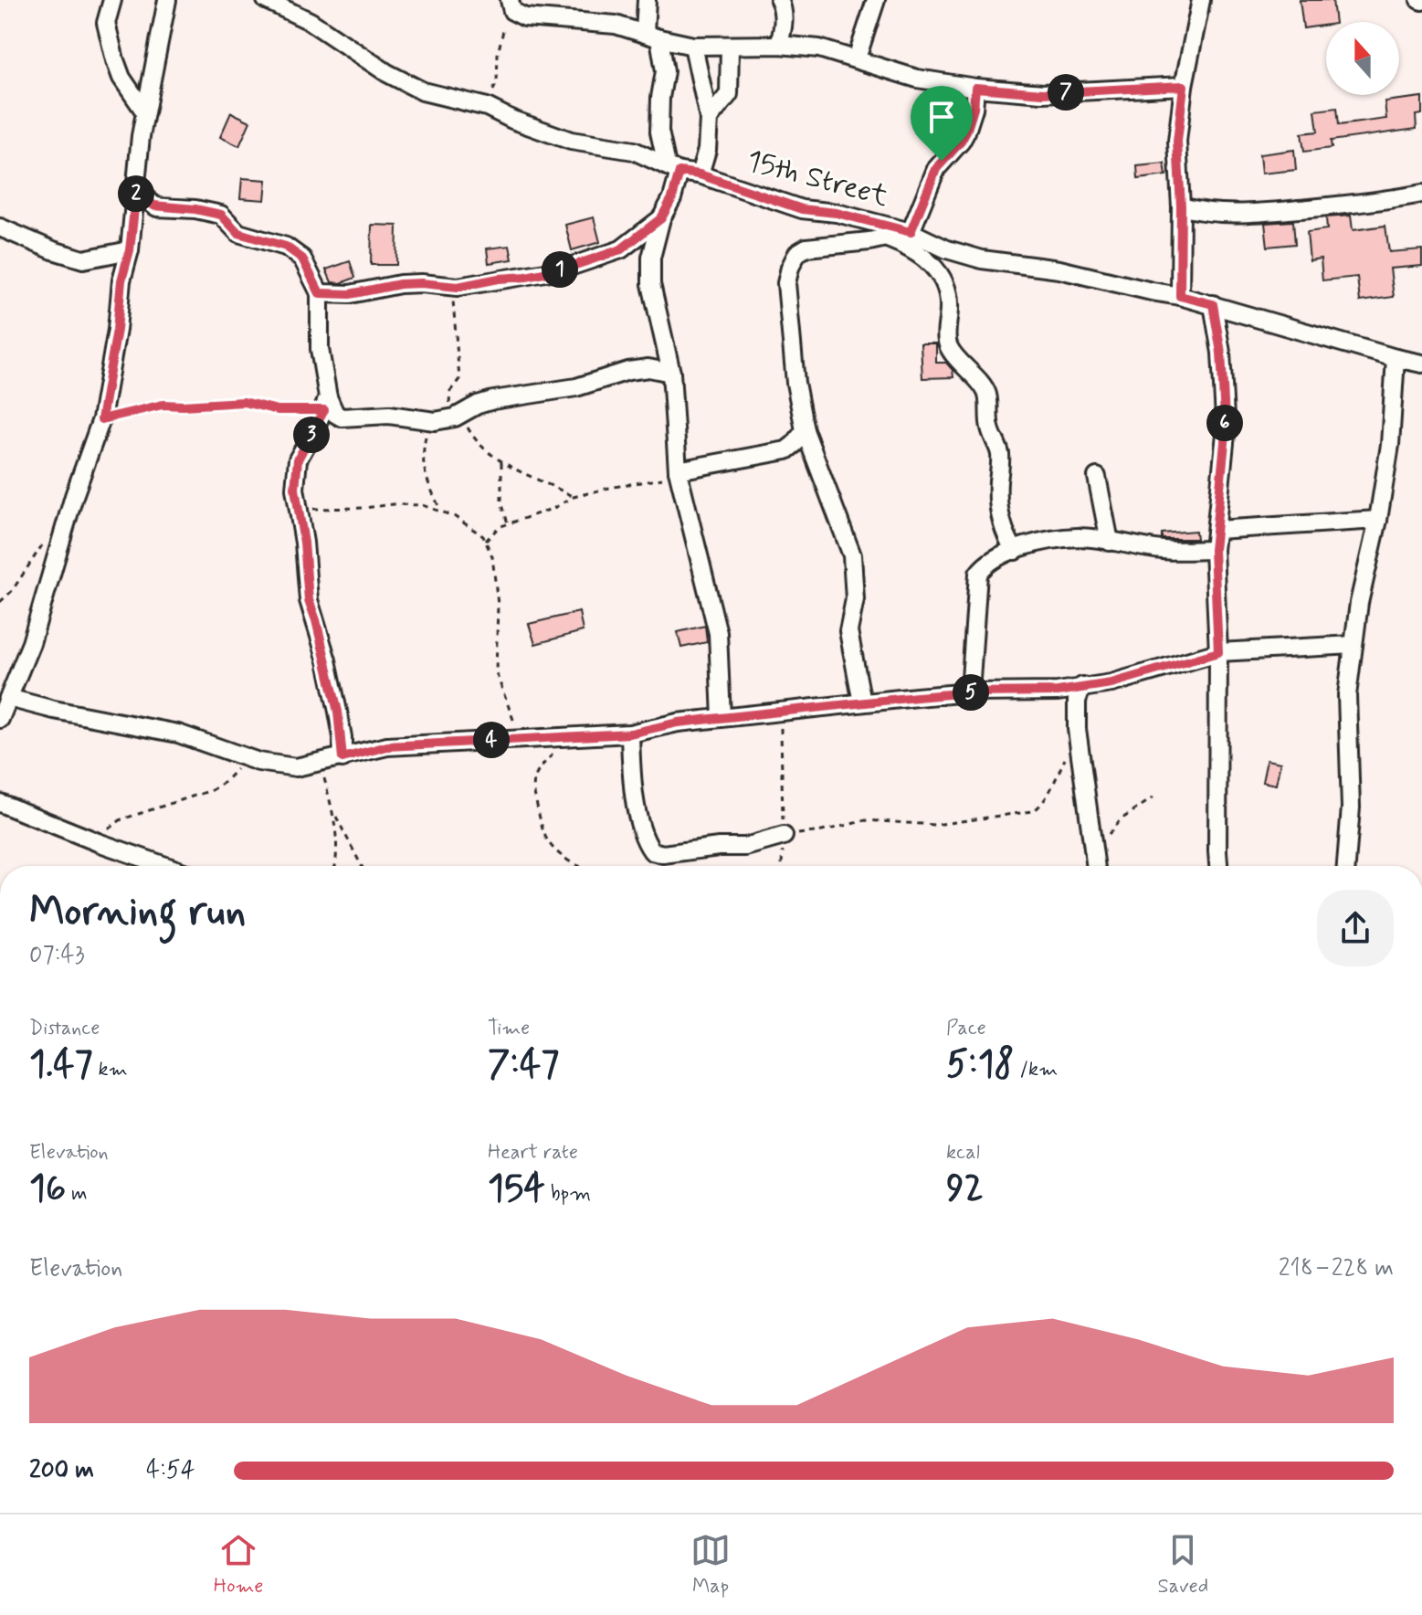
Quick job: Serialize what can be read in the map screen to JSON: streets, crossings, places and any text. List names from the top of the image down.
{
  "streets": {
    "street": ["15th Street"]
  },
  "north": "top",
  "page": {
    "pins": [
      "7",
      "2",
      "1",
      "6",
      "3",
      "5",
      "4"
    ],
    "heading": ["Morning run", "07:43"],
    "stats": [
      ["Distance", "1.47 km"],
      ["Time", "7:47"],
      ["Pace", "5:18 /km"],
      ["Elevation", "16 m"],
      ["Heart rate", "154 bpm"],
      ["kcal", "92"]
    ],
    "chart": ["Elevation", "218–228 m"],
    "list": [
      {
        "name": "200 m",
        "note": "4:54"
      }
    ],
    "tabs": ["Home", "Map", "Saved"]
  }
}
